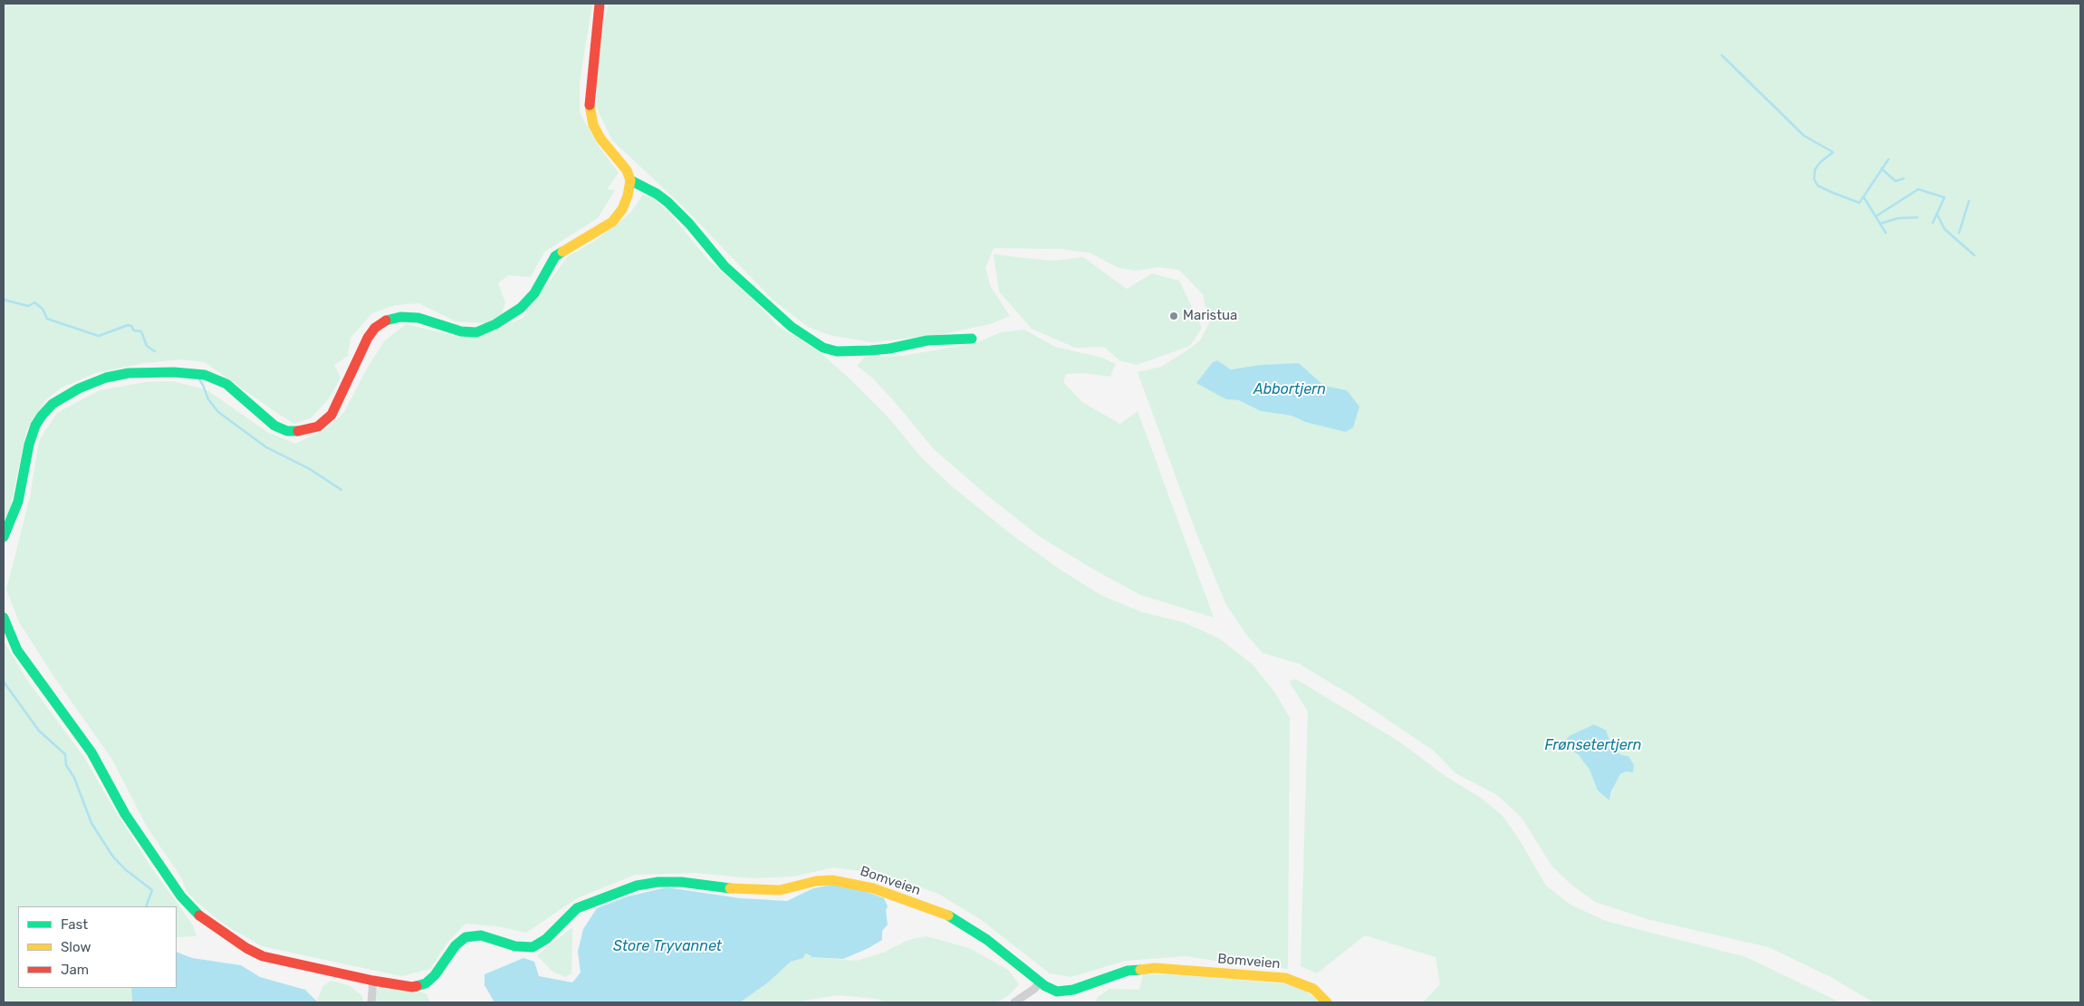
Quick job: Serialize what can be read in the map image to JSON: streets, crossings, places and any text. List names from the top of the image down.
{
  "streets": {
    "street": ["Bomveien"]
  },
  "water": ["Abbortjern", "Frønsetertjern", "Store Tryvannet"],
  "places": ["Maristua"],
  "legend": ["Fast", "Slow", "Jam"]
}
